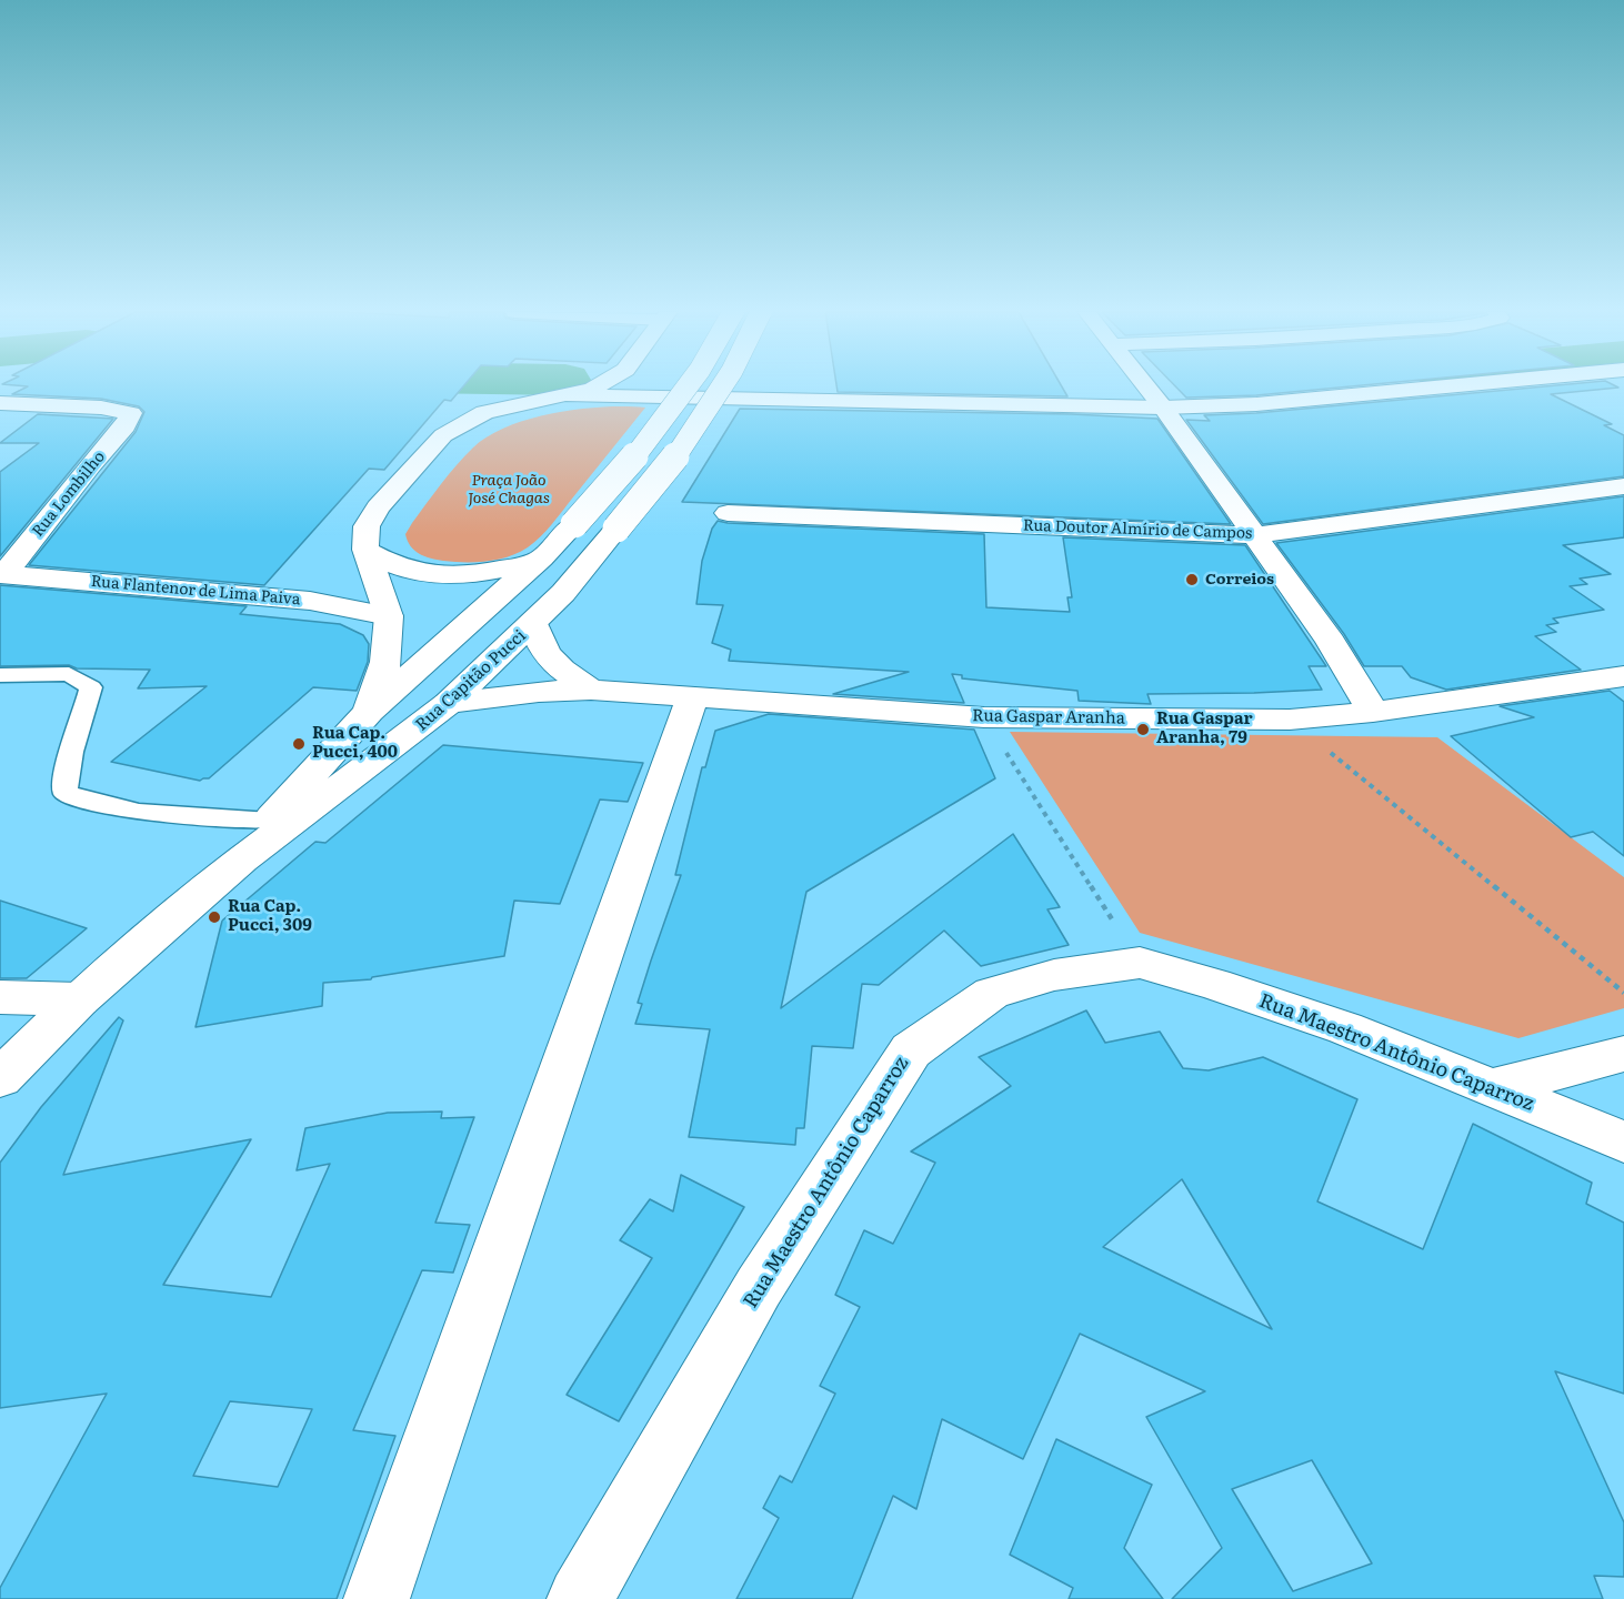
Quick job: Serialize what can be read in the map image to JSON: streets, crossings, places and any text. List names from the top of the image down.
{
  "streets": {
    "street": [
      "Rua Lombilho",
      "Rua Doutor Almírio de Campos",
      "Rua Flantenor de Lima Paiva",
      "Rua Capitão Pucci",
      "Rua Gaspar Aranha",
      "Rua Maestro Antônio Caparroz"
    ]
  },
  "crossings": [
    ["Rua Lombilho", "Rua Flantenor de Lima Paiva"],
    ["Rua Capitão Pucci", "Rua Gaspar Aranha"]
  ],
  "parks": ["Praça João José Chagas"],
  "places": [
    "Correios",
    "Rua Gaspar Aranha, 79",
    "Rua Cap. Pucci, 400",
    "Rua Cap. Pucci, 309"
  ]
}
